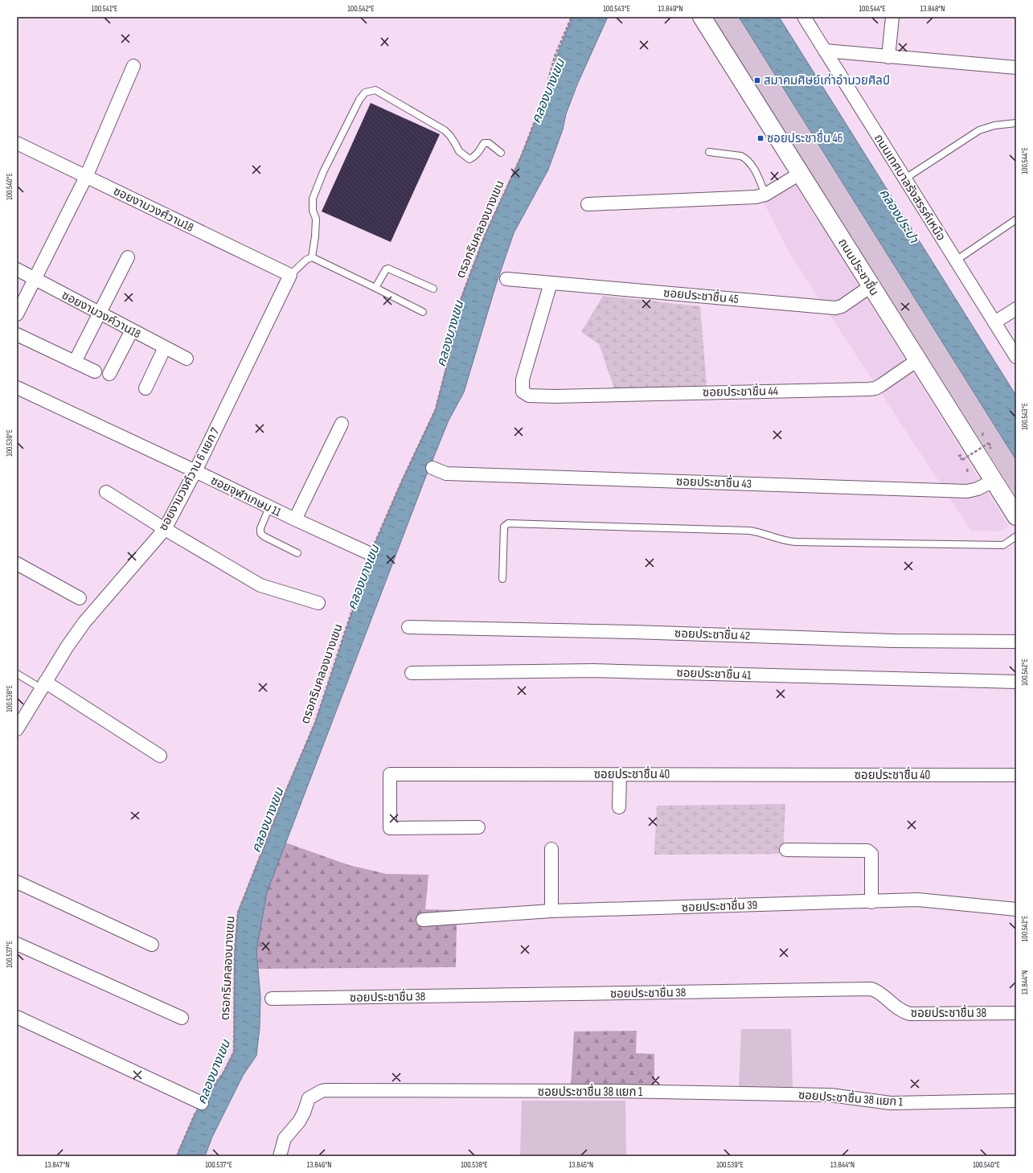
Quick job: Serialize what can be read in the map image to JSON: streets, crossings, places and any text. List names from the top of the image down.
{
  "streets": {
    "main road": ["ถนนประชาชื่น"],
    "street": [
      "ถนนเทศบาลรังสรรค์เหนือ",
      "ซอยงามวงศ์วาน18",
      "ซอยประชาชื่น 45",
      "ซอยงามวงค์วาน18",
      "ซอยประชาชื่น 44",
      "ซอยงามวงศ์วาน 6 แยก 7",
      "ซอยประชาชื่น 43",
      "ซอยจุฬาเกษม 11",
      "ซอยประชาชื่น 42",
      "ซอยประชาชื่น 41",
      "ซอยประชาชื่น 40",
      "ซอยประชาชื่น 39",
      "ซอยประชาชื่น 38",
      "ซอยประชาชื่น 38 แยก 1"
    ],
    "path": ["ตรอกริมคลองบางเขน"]
  },
  "crossings": [
    ["ซอยงามวงศ์วาน18", "ซอยงามวงศ์วาน 6 แยก 7"],
    ["ตรอกริมคลองบางเขน", "ซอยจุฬาเกษม 11"],
    ["ถนนประชาชื่น", "ซอยประชาชื่น 45"],
    ["ถนนประชาชื่น", "ซอยประชาชื่น 44"],
    ["ถนนประชาชื่น", "ซอยประชาชื่น 43"],
    ["ซอยประชาชื่น 45", "ซอยประชาชื่น 44"],
    ["ซอยงามวงศ์วาน 6 แยก 7", "ซอยจุฬาเกษม 11"]
  ],
  "water": ["คลองบางเขน", "คลองประปา"],
  "places": {
    "transit": ["สมาคมศิษย์เก่าอํานวยศิลป์", "ซอยประชาชื่น 46"]
  },
  "coordinates": [
    "100.541°E",
    "100.542°E",
    "100.543°E",
    "13.849°N",
    "100.544°E",
    "13.848°N",
    "100.540°E",
    "100.539°E",
    "100.538°E",
    "100.537°E",
    "13.844°N",
    "13.847°N",
    "13.846°N",
    "13.845°N"
  ]
}
